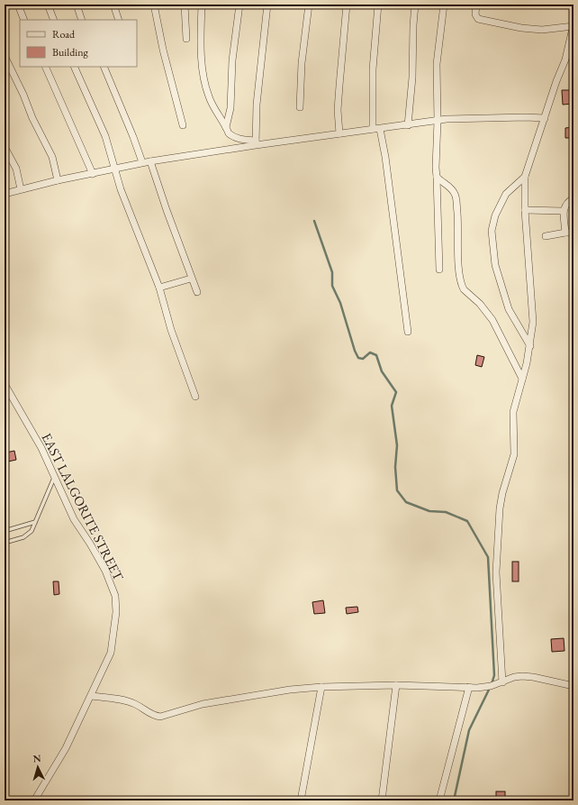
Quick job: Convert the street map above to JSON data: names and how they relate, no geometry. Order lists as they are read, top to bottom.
{
  "streets": {
    "street": ["EAST LALGORITE STREET"]
  },
  "legend": ["Road", "Building"],
  "north": "top"
}
